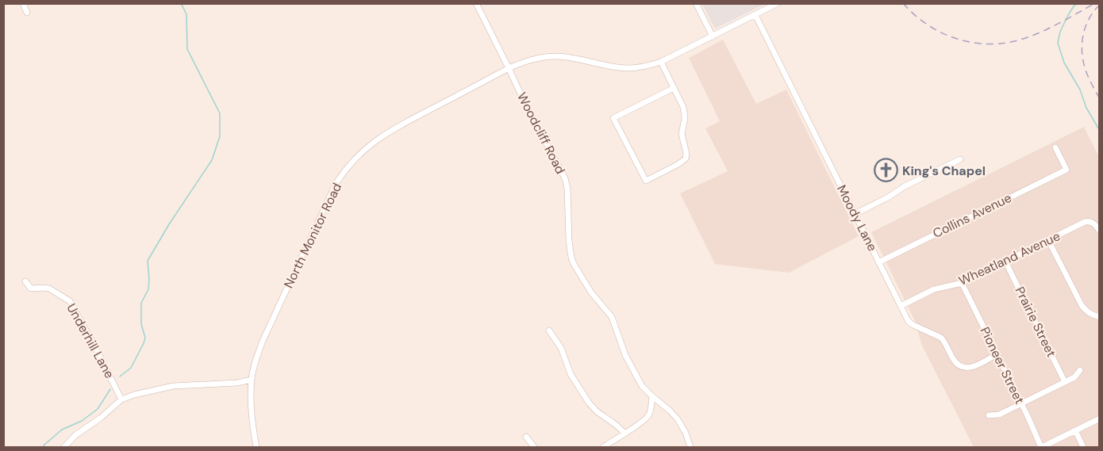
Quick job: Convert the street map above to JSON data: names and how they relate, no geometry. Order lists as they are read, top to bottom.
{
  "streets": {
    "street": [
      "Woodcliff Road",
      "Collins Avenue",
      "Moody Lane",
      "North Monitor Road",
      "Wheatland Avenue",
      "Prairie Street",
      "Underhill Lane",
      "Pioneer Street"
    ]
  },
  "crossings": [
    ["Woodcliff Road", "North Monitor Road"],
    ["Collins Avenue", "Moody Lane"],
    ["Moody Lane", "North Monitor Road"],
    ["Moody Lane", "Wheatland Avenue"],
    ["Moody Lane", "Pioneer Street"],
    ["Wheatland Avenue", "Prairie Street"],
    ["Wheatland Avenue", "Pioneer Street"]
  ],
  "places": {
    "church": ["King's Chapel"]
  }
}
